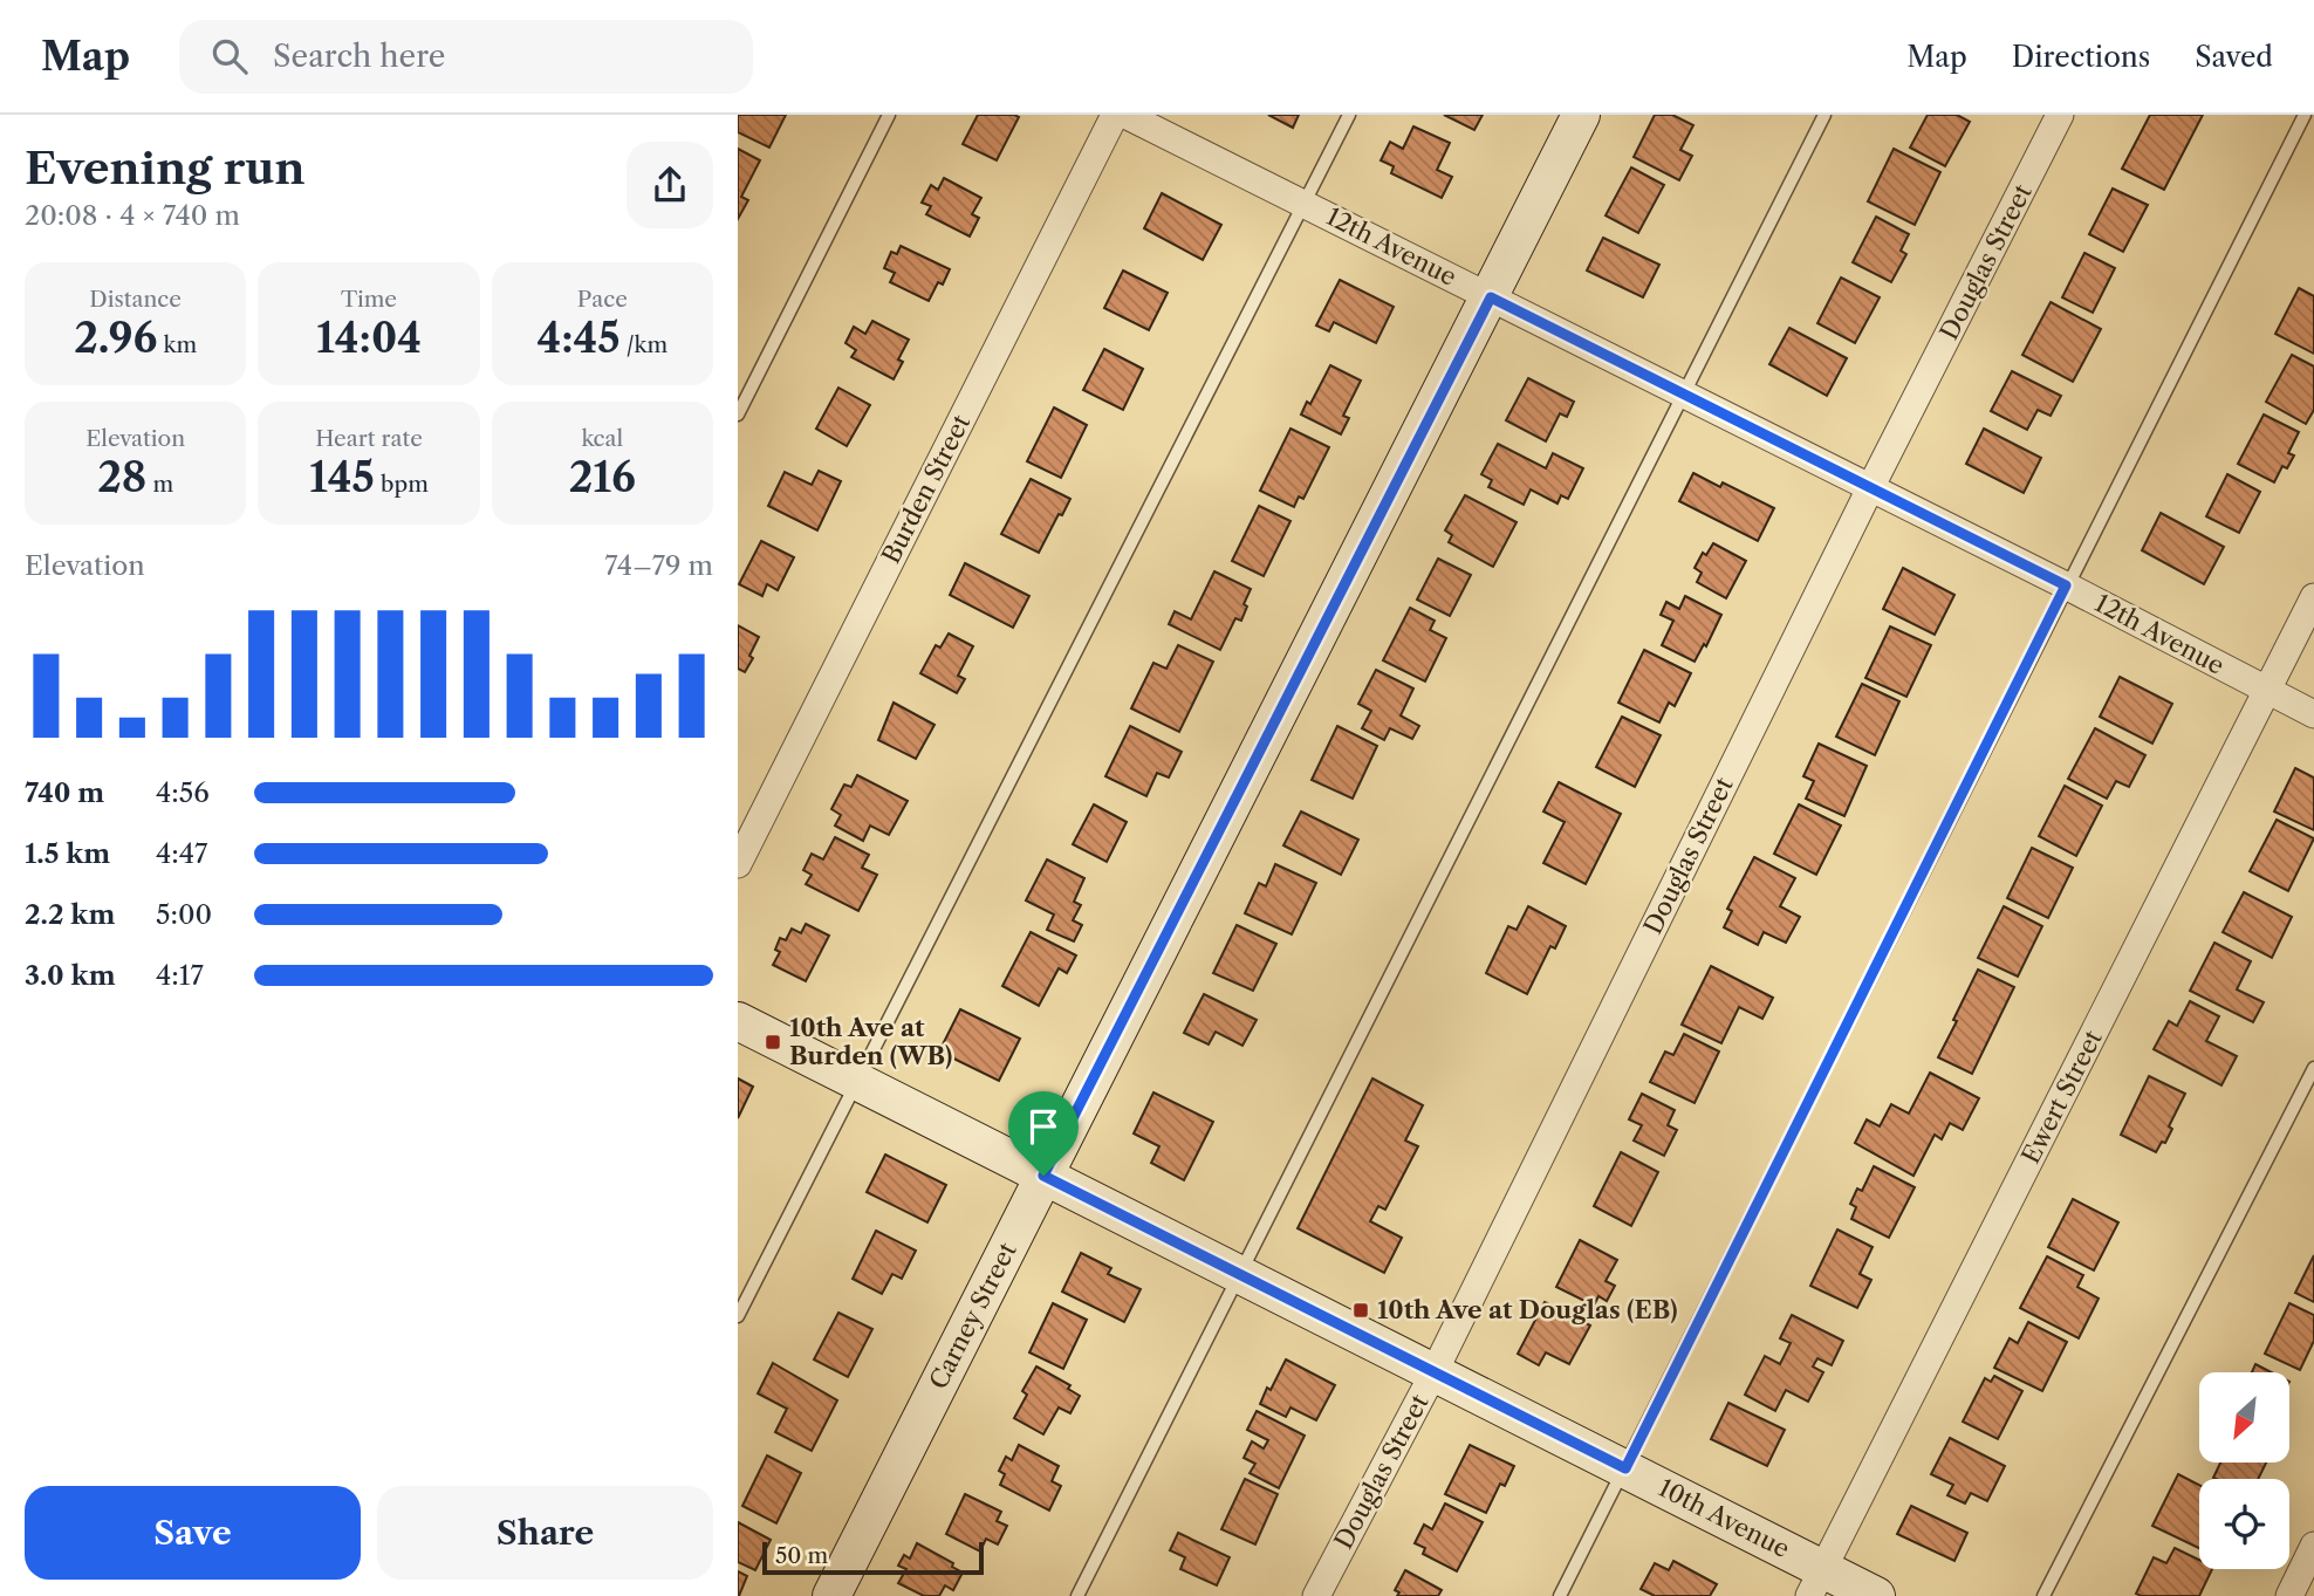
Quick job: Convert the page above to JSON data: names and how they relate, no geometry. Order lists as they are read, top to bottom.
{
  "streets": {
    "street": [
      "12th Avenue",
      "Douglas Street",
      "Burden Street",
      "Ewert Street",
      "Carney Street",
      "10th Avenue"
    ]
  },
  "crossings": [
    ["12th Avenue", "Douglas Street"],
    ["12th Avenue", "Ewert Street"],
    ["12th Avenue", "Carney Street"],
    ["Douglas Street", "10th Avenue"],
    ["Ewert Street", "10th Avenue"],
    ["Carney Street", "10th Avenue"]
  ],
  "places": {
    "transit": ["10th Ave at Burden (WB)", "10th Ave at Douglas (EB)"]
  },
  "scale_bar": "50 m",
  "north": "bottom left",
  "page": {
    "header": "Map",
    "search": "Search here",
    "nav": ["Map", "Directions", "Saved"],
    "heading": ["Evening run", "20:08 · 4 × 740 m"],
    "stats": [
      ["Distance", "2.96 km"],
      ["Time", "14:04"],
      ["Pace", "4:45 /km"],
      ["Elevation", "28 m"],
      ["Heart rate", "145 bpm"],
      ["kcal", "216"]
    ],
    "chart": ["Elevation", "74–79 m"],
    "list": [
      {
        "name": "740 m",
        "note": "4:56"
      },
      {
        "name": "1.5 km",
        "note": "4:47"
      },
      {
        "name": "2.2 km",
        "note": "5:00"
      },
      {
        "name": "3.0 km",
        "note": "4:17"
      }
    ],
    "buttons": ["Save", "Share"],
    "scale": "50 m"
  }
}
